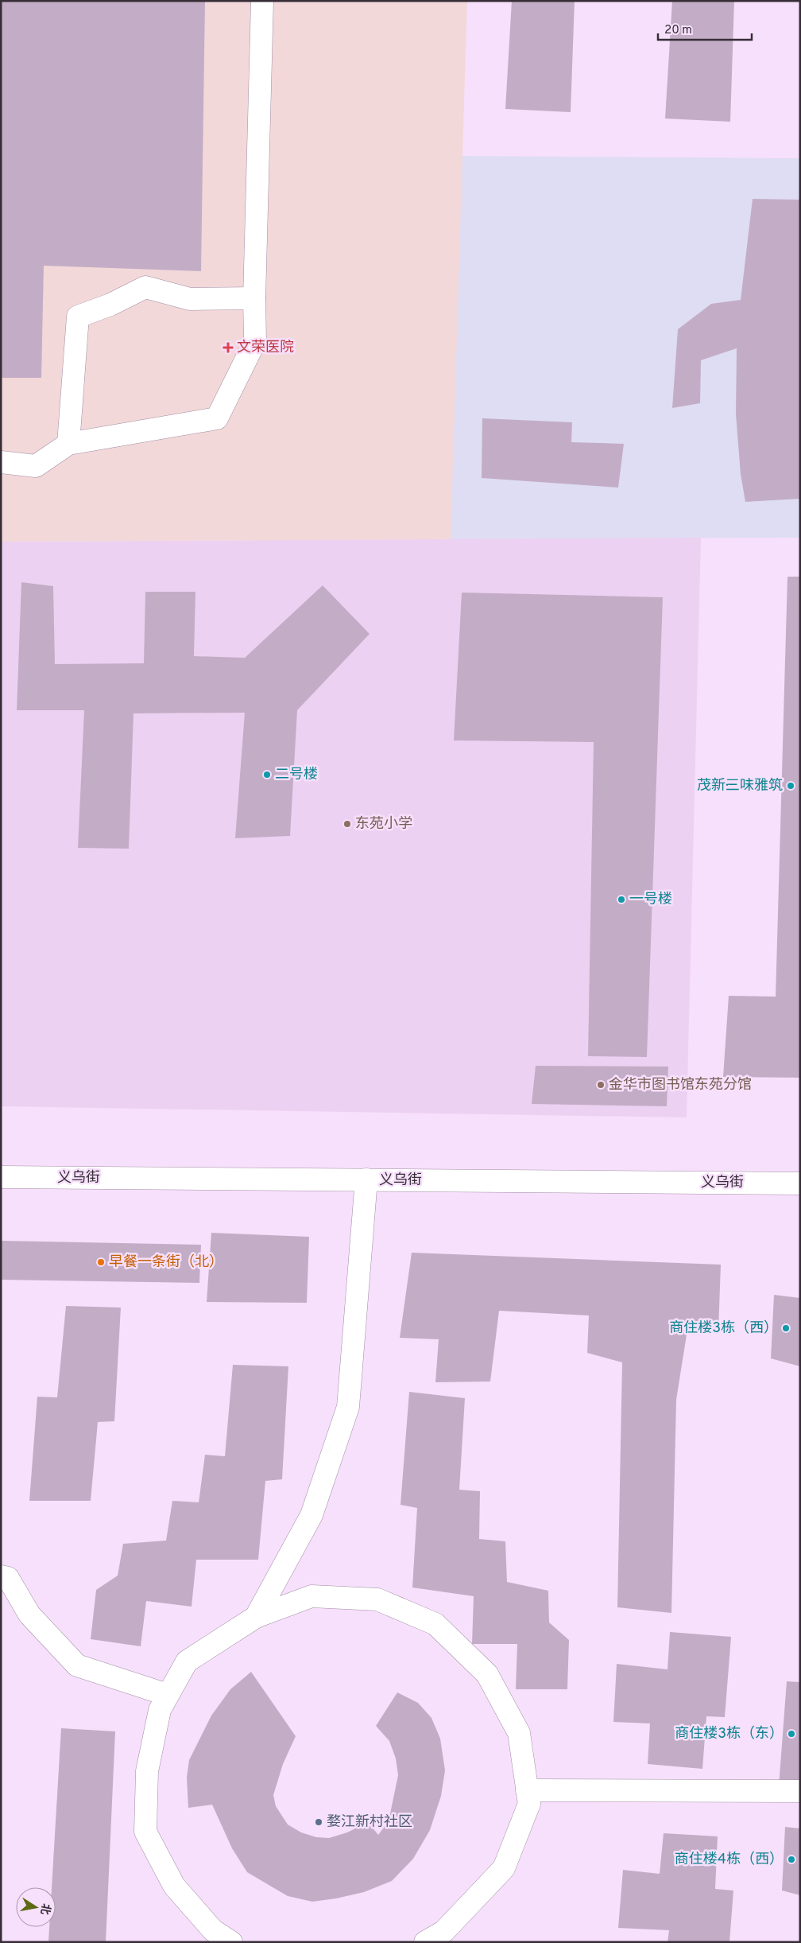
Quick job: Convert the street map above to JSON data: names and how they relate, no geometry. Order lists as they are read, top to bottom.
{
  "streets": {
    "street": ["义乌街"]
  },
  "places": {
    "health": ["文荣医院"],
    "other": [
      "二号楼",
      "茂新·三味雅筑",
      "东苑小学",
      "一号楼",
      "金华市图书馆东苑分馆",
      "早餐一条街（北）",
      "商住楼3栋（西）",
      "商住楼3栋（东）",
      "婺江新村社区",
      "商住楼4栋（西）"
    ]
  },
  "scale_bar": "20 m",
  "north": "right"
}
